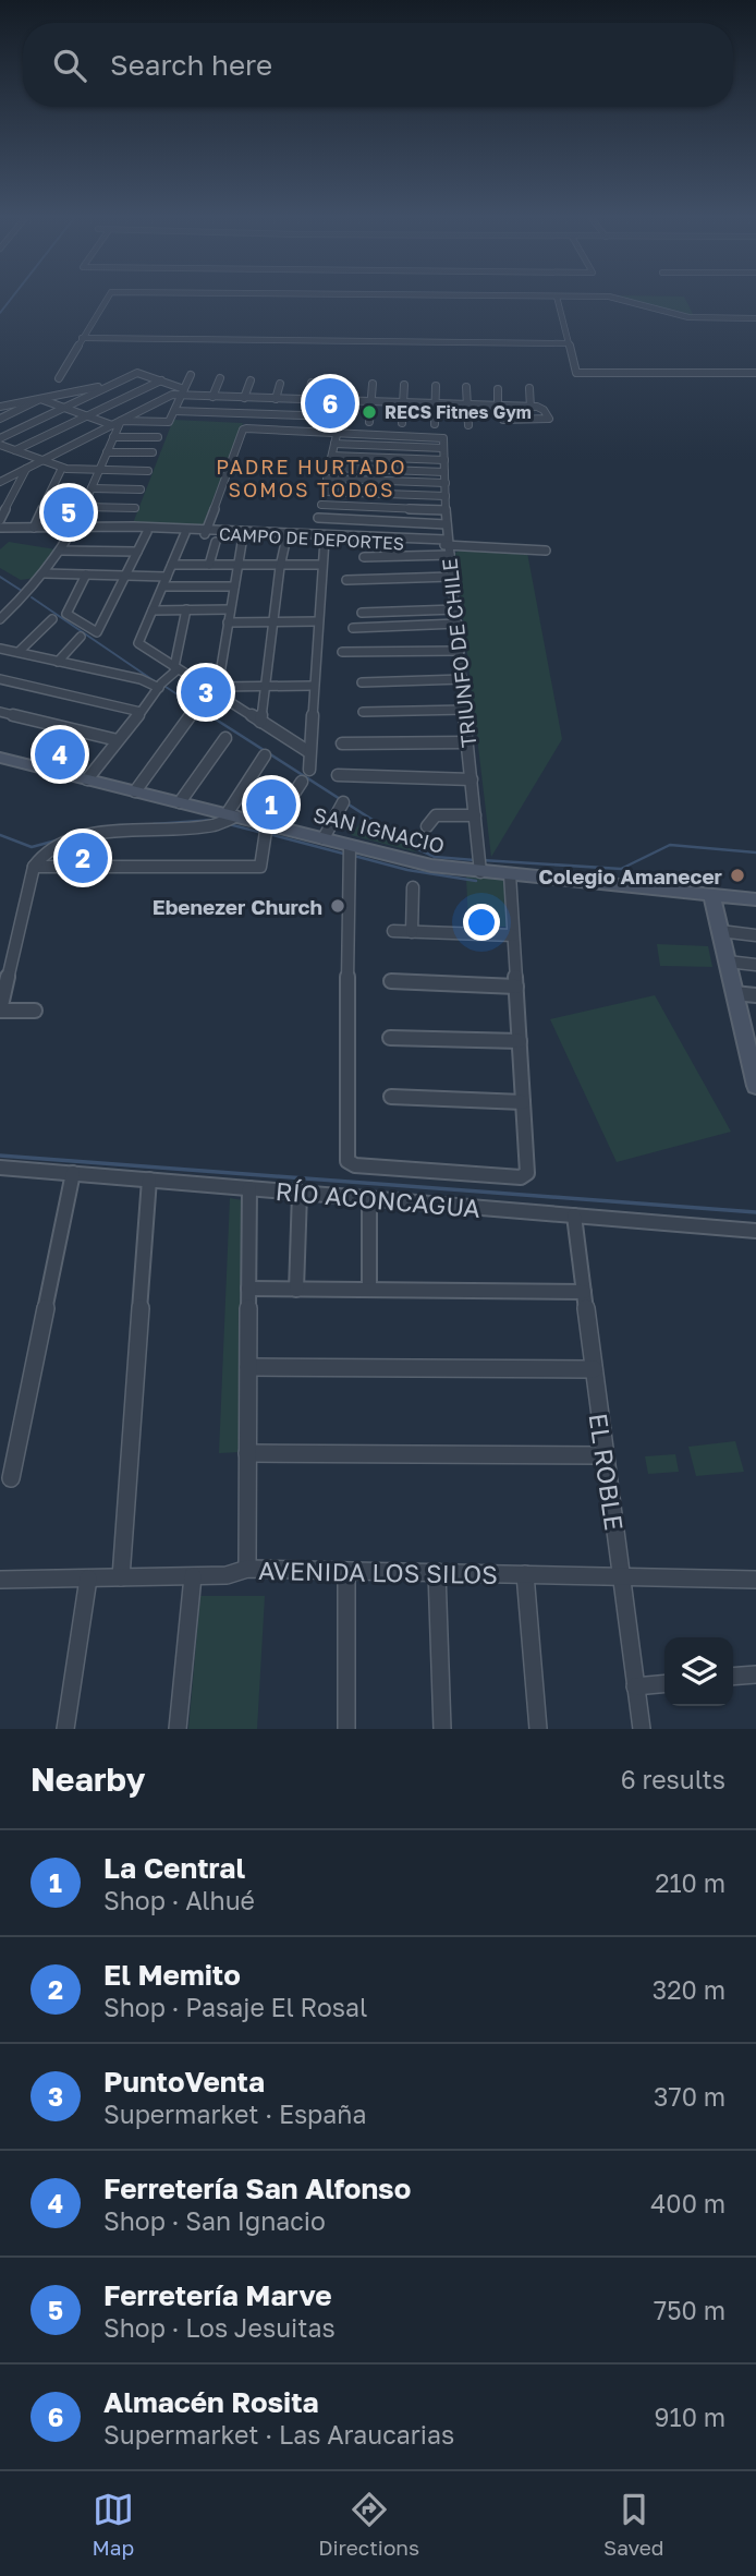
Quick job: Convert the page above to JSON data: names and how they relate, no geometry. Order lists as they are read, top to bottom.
{
  "streets": {
    "main road": ["SAN IGNACIO"],
    "street": [
      "CAMPO DE DEPORTES",
      "TRIUNFO DE CHILE",
      "RÍO ACONCAGUA",
      "EL ROBLE",
      "AVENIDA LOS SILOS"
    ]
  },
  "crossings": [
    ["CAMPO DE DEPORTES", "TRIUNFO DE CHILE"],
    ["TRIUNFO DE CHILE", "SAN IGNACIO"],
    ["RÍO ACONCAGUA", "EL ROBLE"],
    ["EL ROBLE", "AVENIDA LOS SILOS"]
  ],
  "districts": ["PADRE HURTADO SOMOS TODOS"],
  "places": ["RECS Fitnes Gym", "Colegio Amanecer", "Ebenezer Church"],
  "page": {
    "search": "Search here",
    "pins": [
      "6",
      "5",
      "3",
      "4",
      "1",
      "2"
    ],
    "heading": ["Nearby", "6 results"],
    "list": [
      {
        "mark": "1",
        "name": "La Central",
        "note": "Shop · Alhué",
        "value": "210 m"
      },
      {
        "mark": "2",
        "name": "El Memito",
        "note": "Shop · Pasaje El Rosal",
        "value": "320 m"
      },
      {
        "mark": "3",
        "name": "PuntoVenta",
        "note": "Supermarket · España",
        "value": "370 m"
      },
      {
        "mark": "4",
        "name": "Ferretería San Alfonso",
        "note": "Shop · San Ignacio",
        "value": "400 m"
      },
      {
        "mark": "5",
        "name": "Ferretería Marve",
        "note": "Shop · Los Jesuitas",
        "value": "750 m"
      },
      {
        "mark": "6",
        "name": "Almacén Rosita",
        "note": "Supermarket · Las Araucarias",
        "value": "910 m"
      }
    ],
    "nav": ["Map", "Directions", "Saved"]
  }
}
